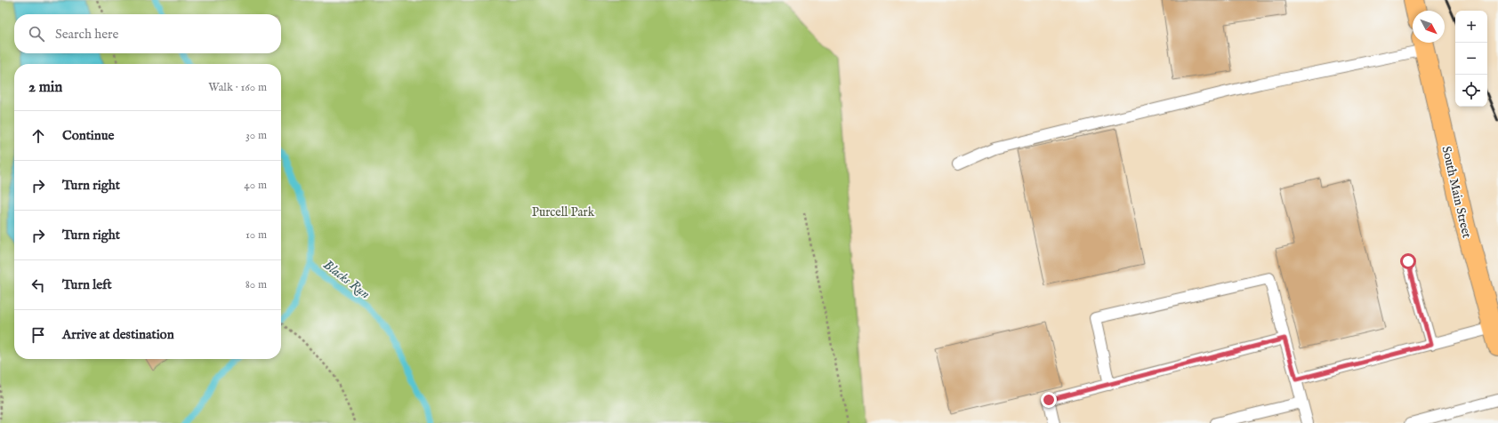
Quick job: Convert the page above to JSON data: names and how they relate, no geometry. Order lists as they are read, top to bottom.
{
  "streets": {
    "main road": ["South Main Street"]
  },
  "water": ["Blacks Run"],
  "parks": ["Purcell Park"],
  "north": "bottom right",
  "page": {
    "map_buttons": ["+", "−"],
    "search": "Search here",
    "heading": ["2 min", "Walk · 160 m"],
    "list": [
      ["Continue", "30 m"],
      ["Turn right", "40 m"],
      ["Turn right", "10 m"],
      ["Turn left", "80 m"],
      "Arrive at destination"
    ]
  }
}
